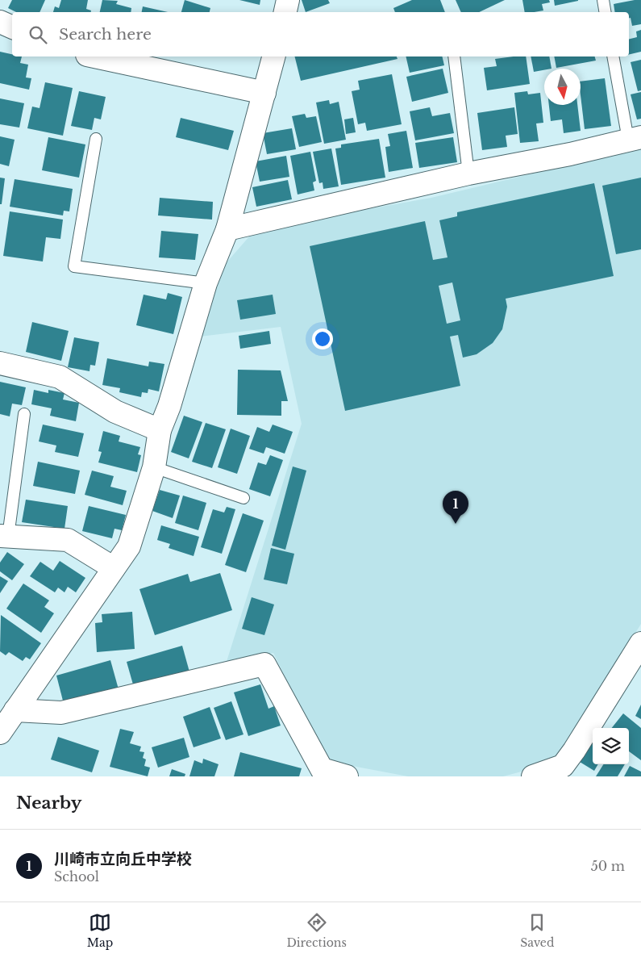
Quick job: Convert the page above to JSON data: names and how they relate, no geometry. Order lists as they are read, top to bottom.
{
  "north": "bottom",
  "page": {
    "search": "Search here",
    "pins": "1",
    "heading": "Nearby",
    "list": [
      {
        "mark": "1",
        "name": "川崎市立向丘中学校",
        "note": "School",
        "value": "50 m"
      }
    ],
    "nav": ["Map", "Directions", "Saved"]
  }
}
